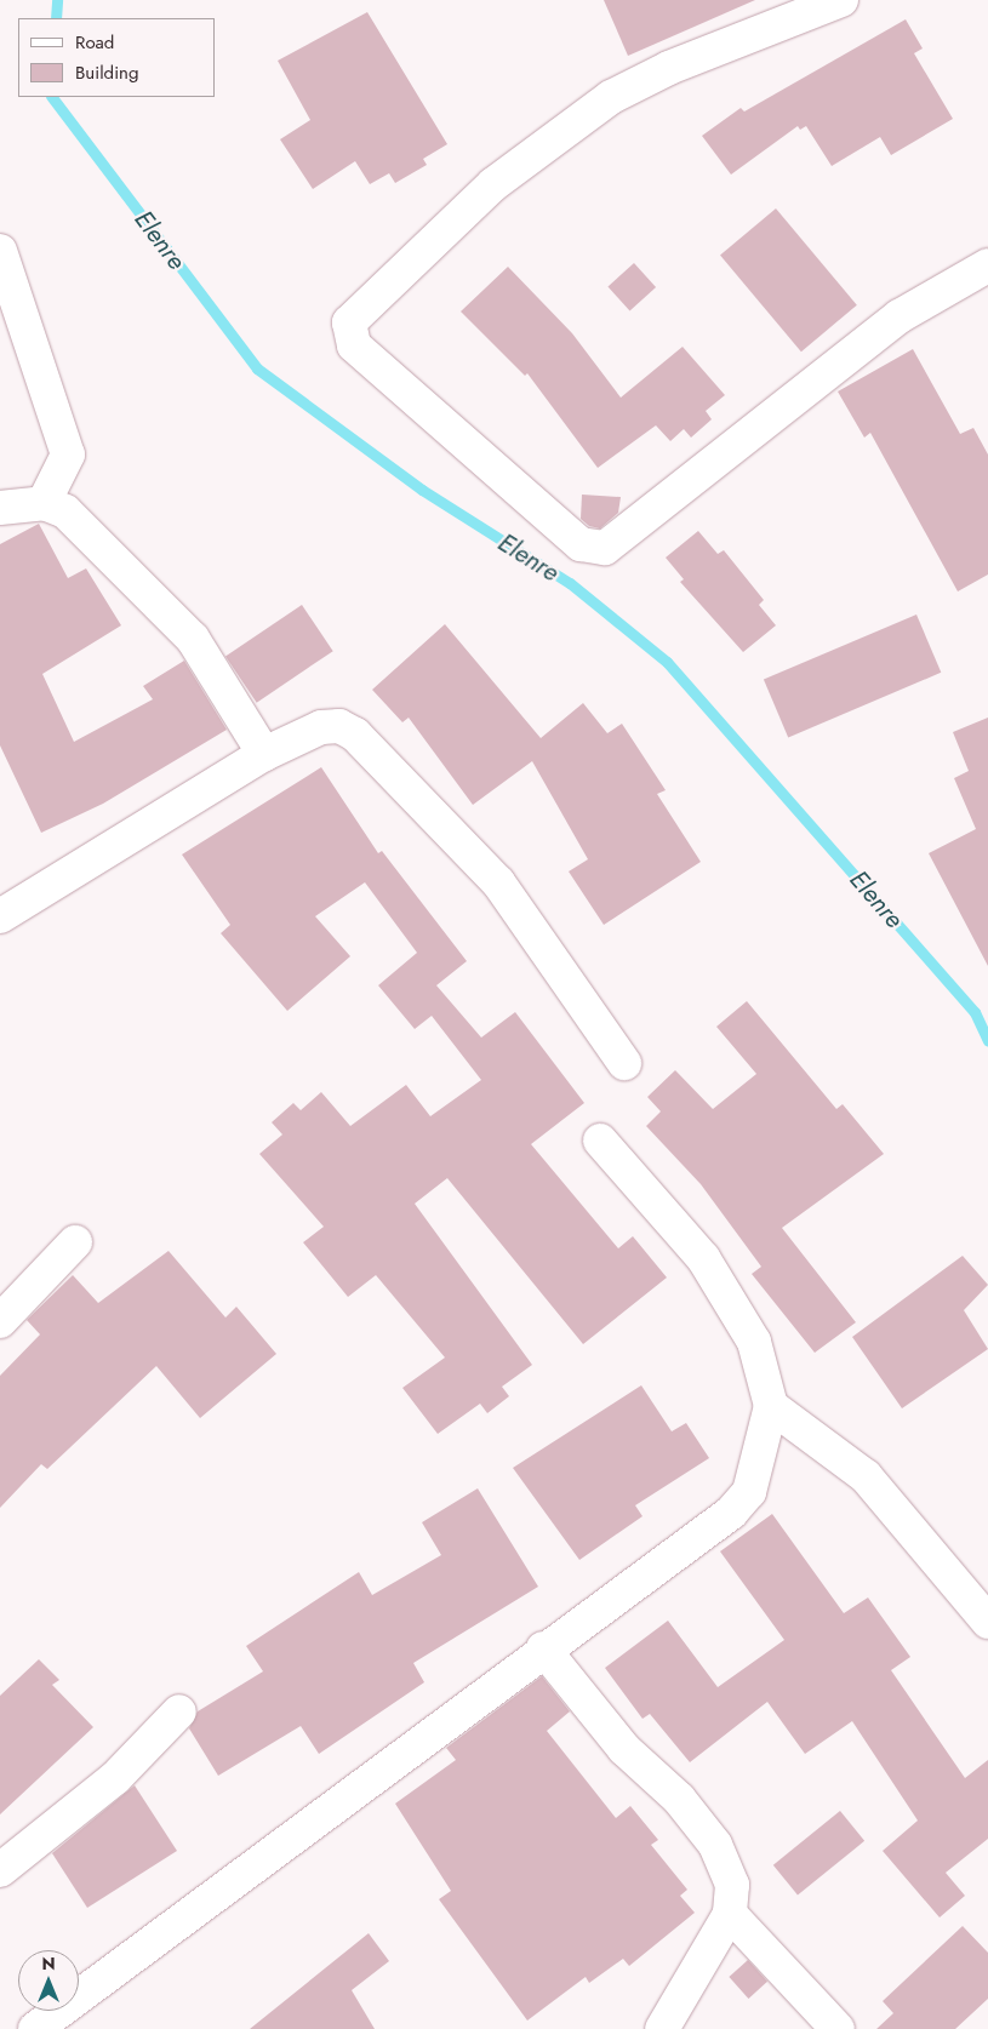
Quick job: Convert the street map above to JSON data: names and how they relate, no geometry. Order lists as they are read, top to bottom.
{
  "water": ["Elenre"],
  "legend": ["Road", "Building"],
  "north": "top"
}
